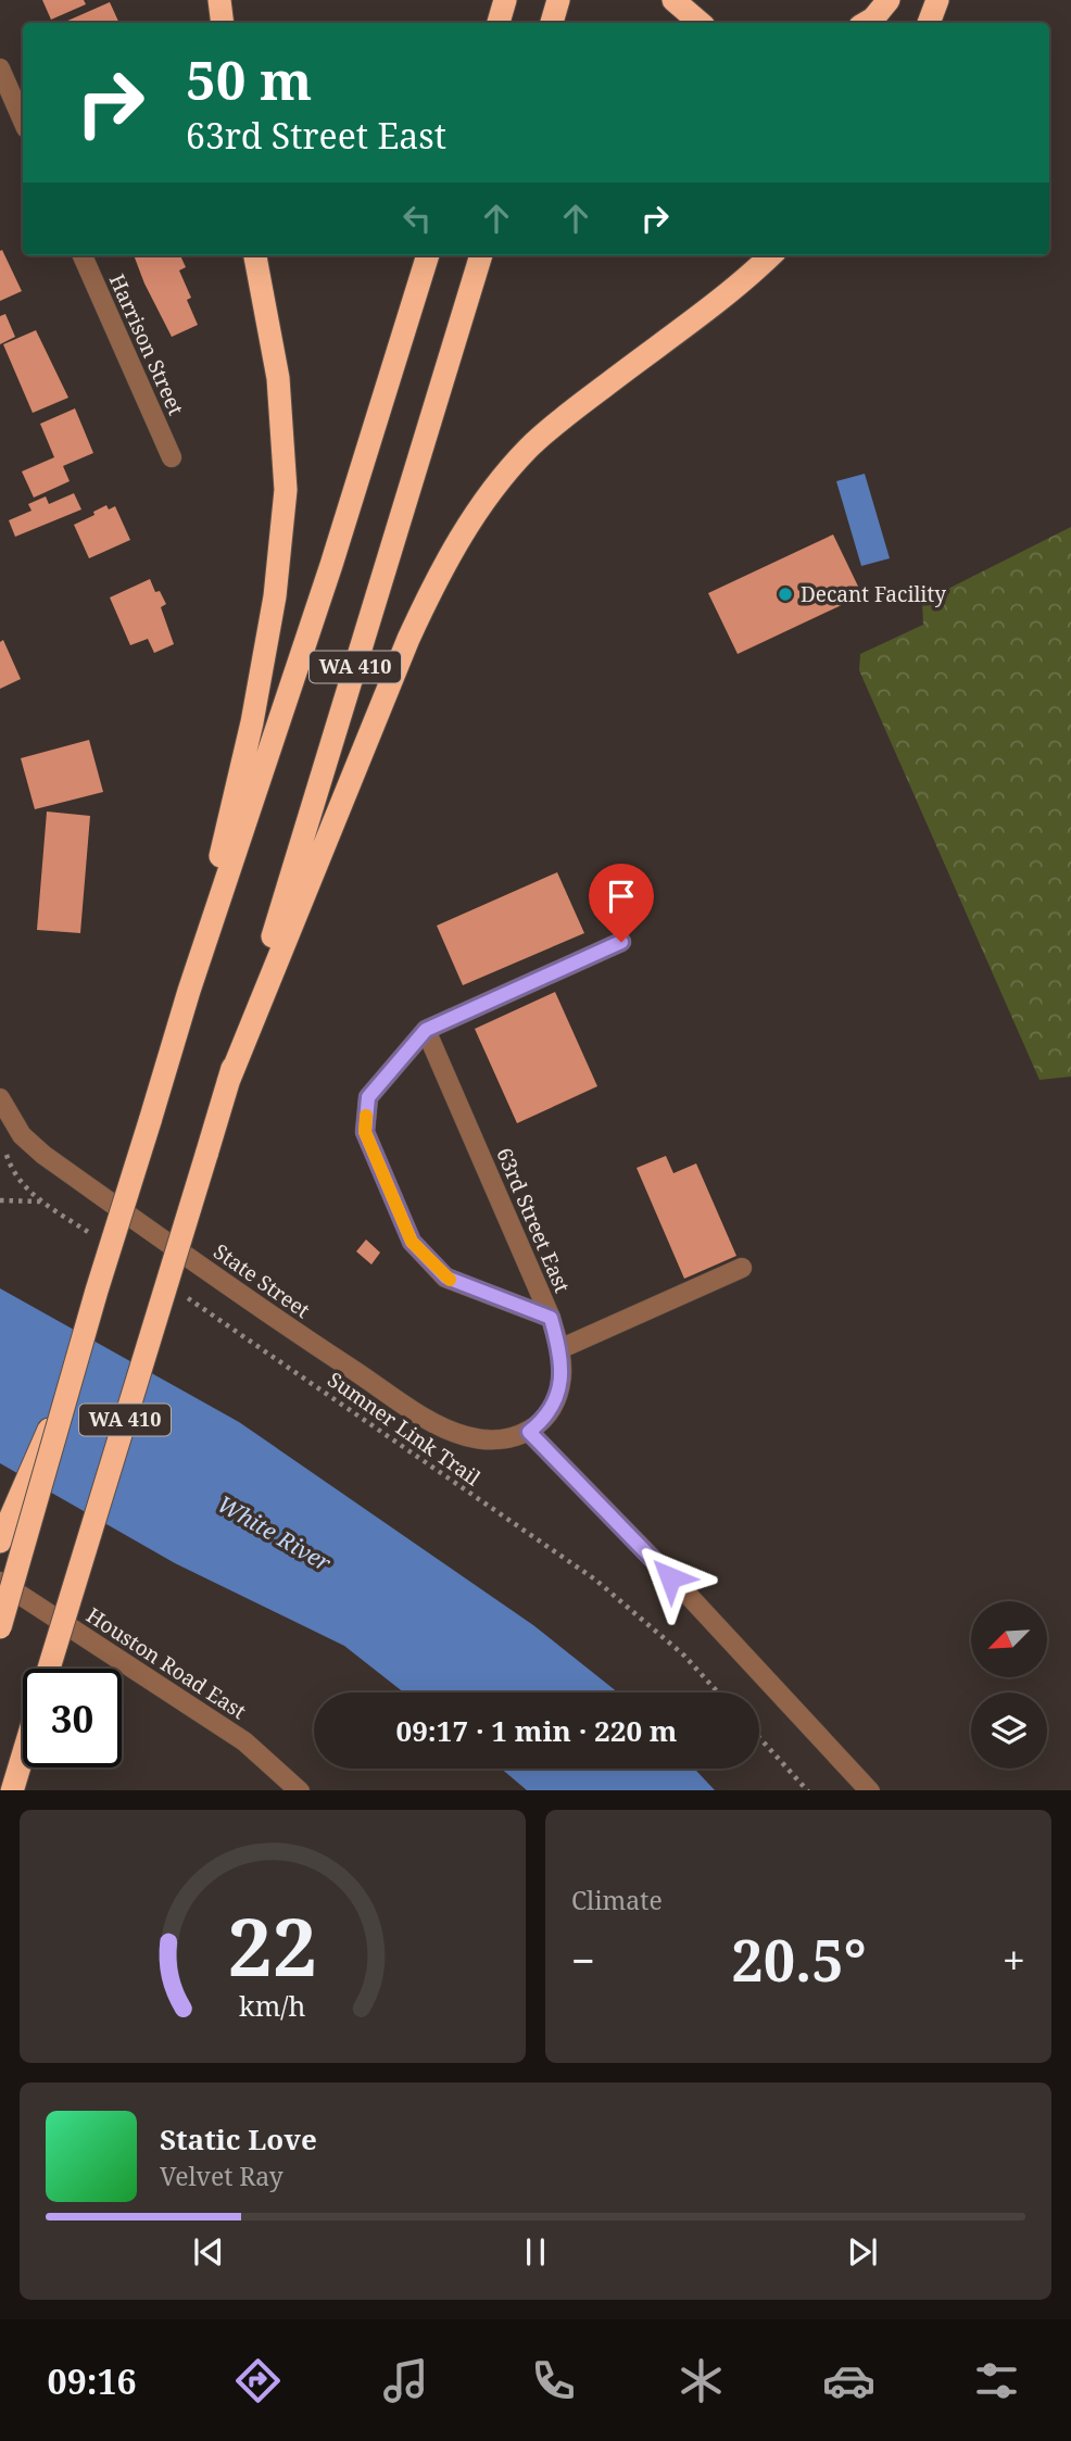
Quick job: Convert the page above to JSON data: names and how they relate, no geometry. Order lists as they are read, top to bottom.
{
  "streets": {
    "highway": ["WA 410"],
    "street": [
      "Harrison Street",
      "63rd Street East",
      "State Street",
      "Houston Road East"
    ],
    "path": ["Sumner Link Trail"]
  },
  "crossings": [
    ["63rd Street East", "State Street"]
  ],
  "water": ["White River"],
  "places": ["Decant Facility"],
  "north": "bottom left",
  "page": {
    "turn": ["50 m", "63rd Street East"],
    "limit": "30",
    "trip": "09:17 · 1 min · 220 m",
    "tile": "Climate",
    "heat": ["−", "20.5°", "+"],
    "song": ["Static Love", "Velvet Ray"],
    "tabs": "09:16",
    "gauge": ["22", "km/h"]
  }
}
